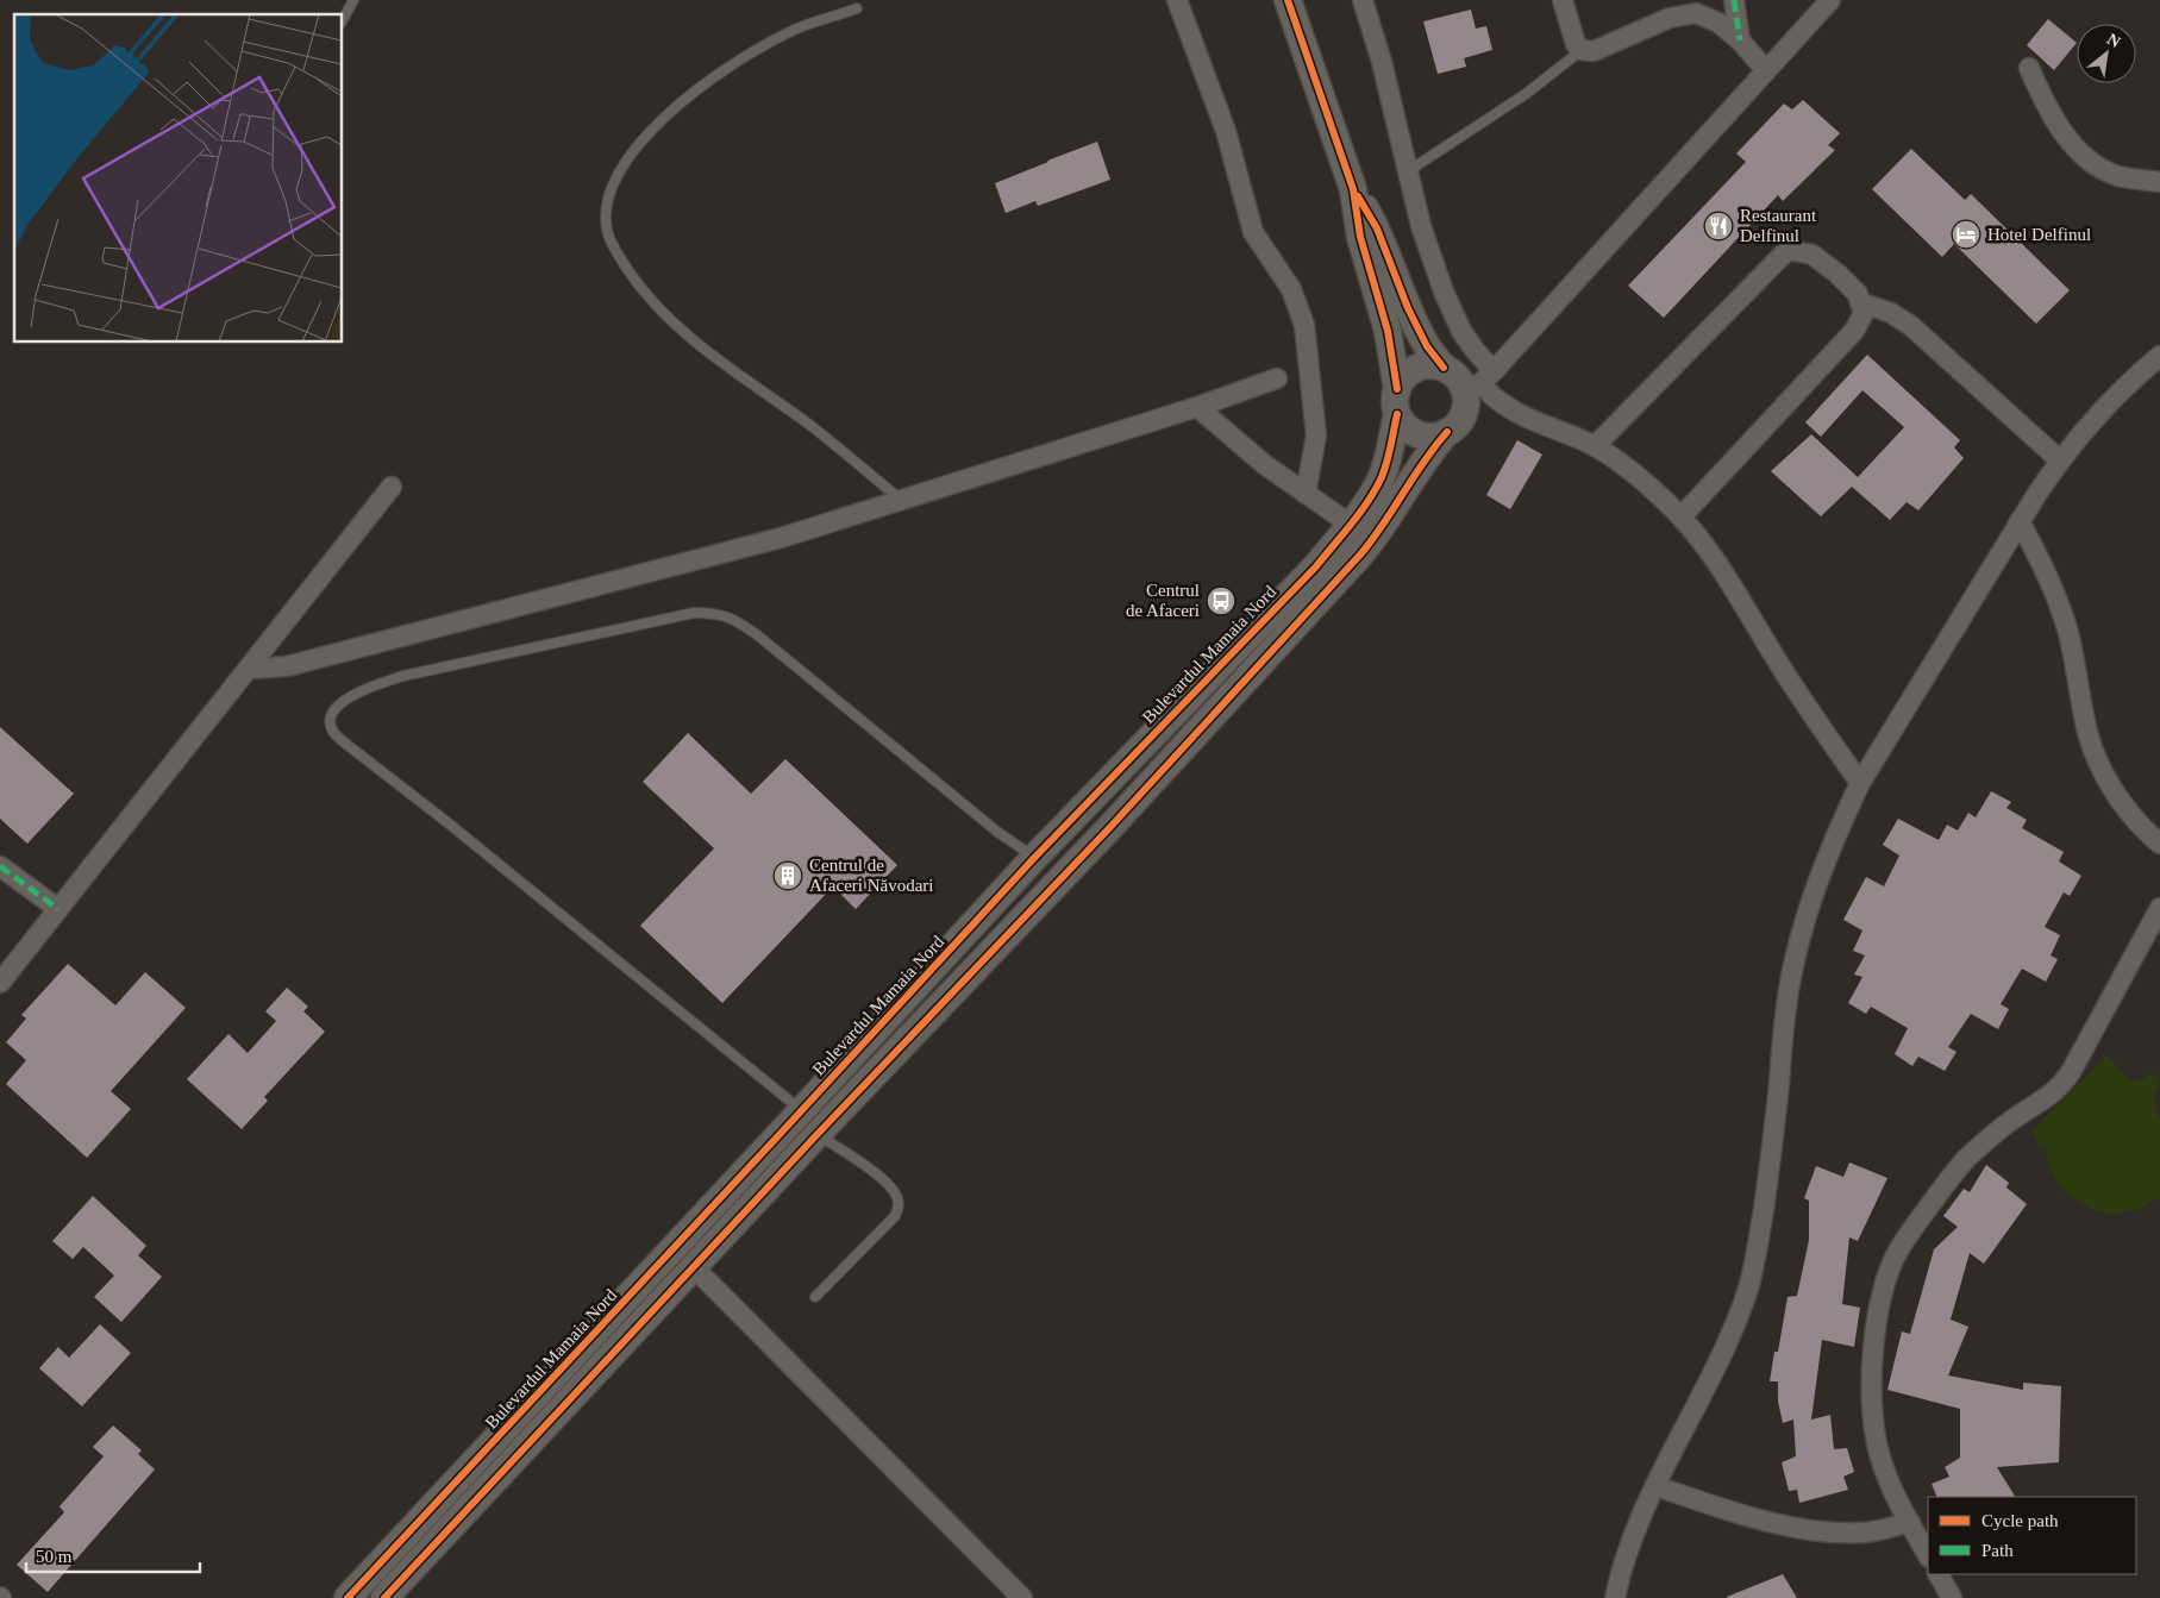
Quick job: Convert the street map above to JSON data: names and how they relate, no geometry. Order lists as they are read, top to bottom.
{
  "streets": {
    "main road": ["Bulevardul Mamaia Nord"]
  },
  "places": {
    "restaurant": ["Restaurant Delfinul"],
    "hotel": ["Hotel Delfinul"],
    "bus stop": ["Centrul de Afaceri"],
    "building": ["Centrul de Afaceri Năvodari"]
  },
  "legend": ["Cycle path", "Path"],
  "scale_bar": "50 m",
  "north": "top right"
}
